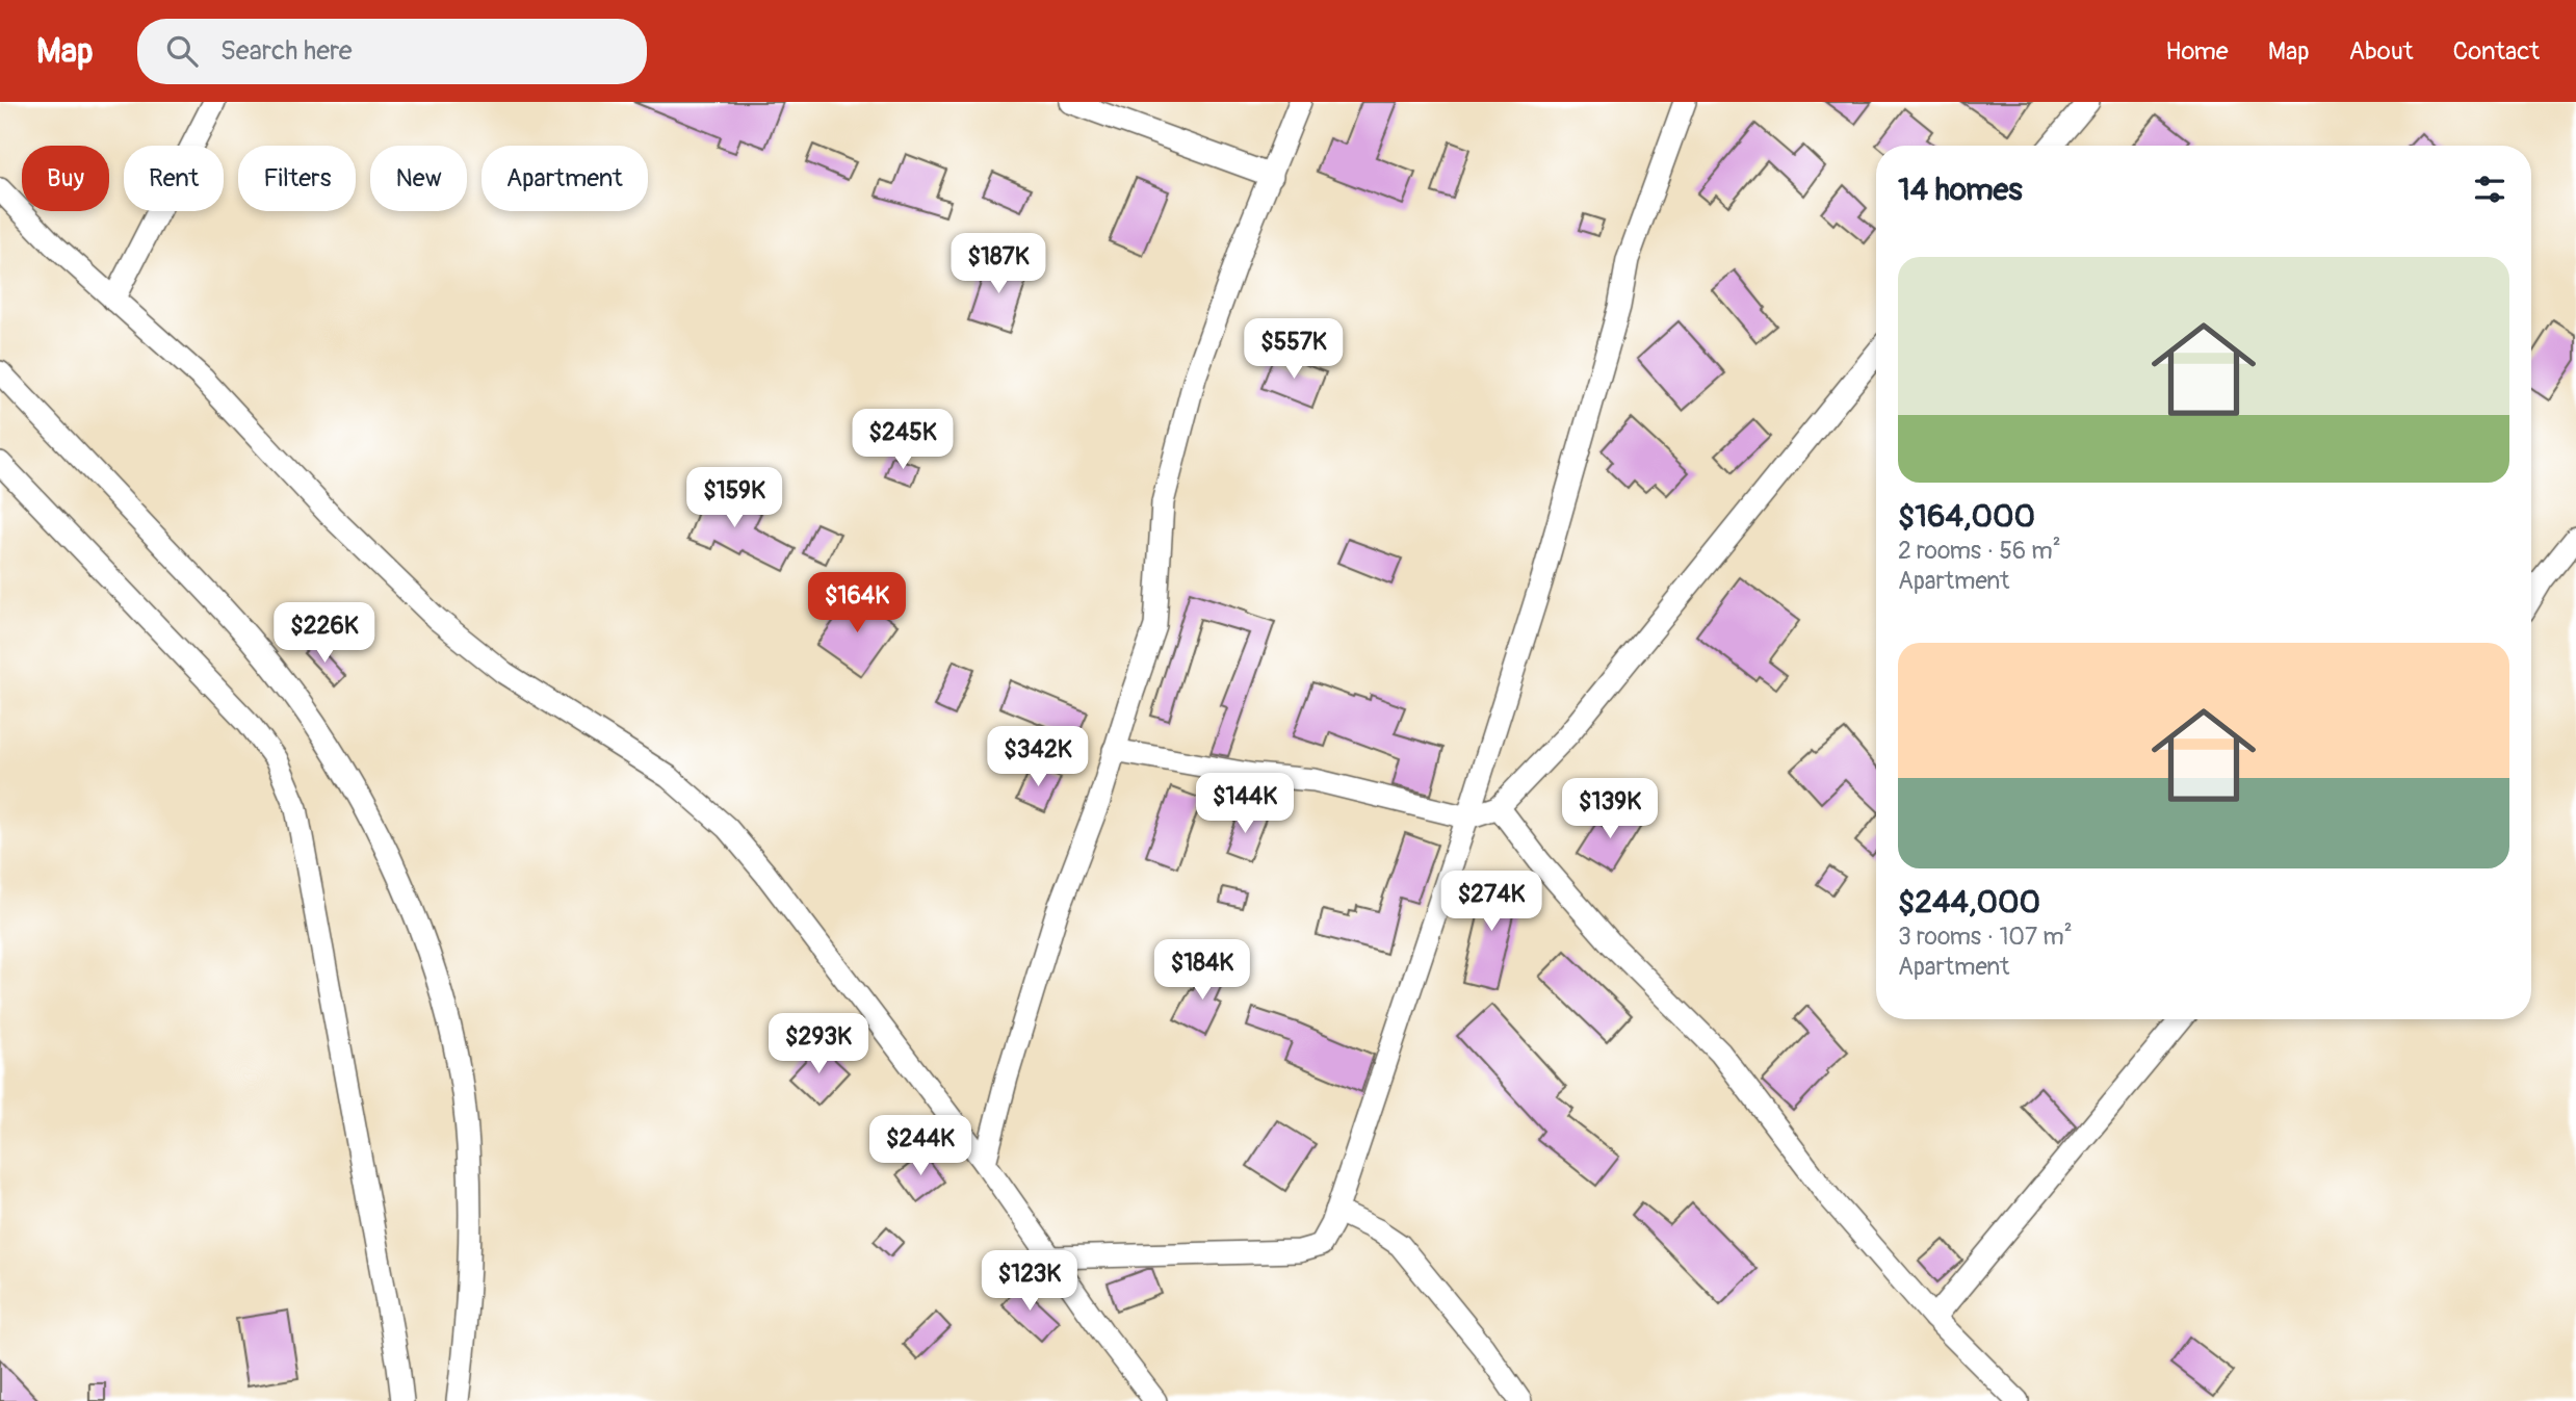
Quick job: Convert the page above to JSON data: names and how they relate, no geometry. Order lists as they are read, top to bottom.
{
  "page": {
    "header": "Map",
    "search": "Search here",
    "nav": [
      "Home",
      "Map",
      "About",
      "Contact"
    ],
    "chip": [
      "Buy",
      "Rent",
      "Filters",
      "New",
      "Apartment"
    ],
    "heading": "14 homes",
    "price": [
      "$187K",
      "$557K",
      "$245K",
      "$159K",
      "$164K",
      "$226K",
      "$342K",
      "$144K",
      "$139K",
      "$274K",
      "$184K",
      "$293K",
      "$244K",
      "$123K"
    ],
    "list": [
      {
        "name": "$164,000",
        "note": "2 rooms · 56 m² · Apartment"
      },
      {
        "name": "$244,000",
        "note": "3 rooms · 107 m² · Apartment"
      }
    ]
  }
}
